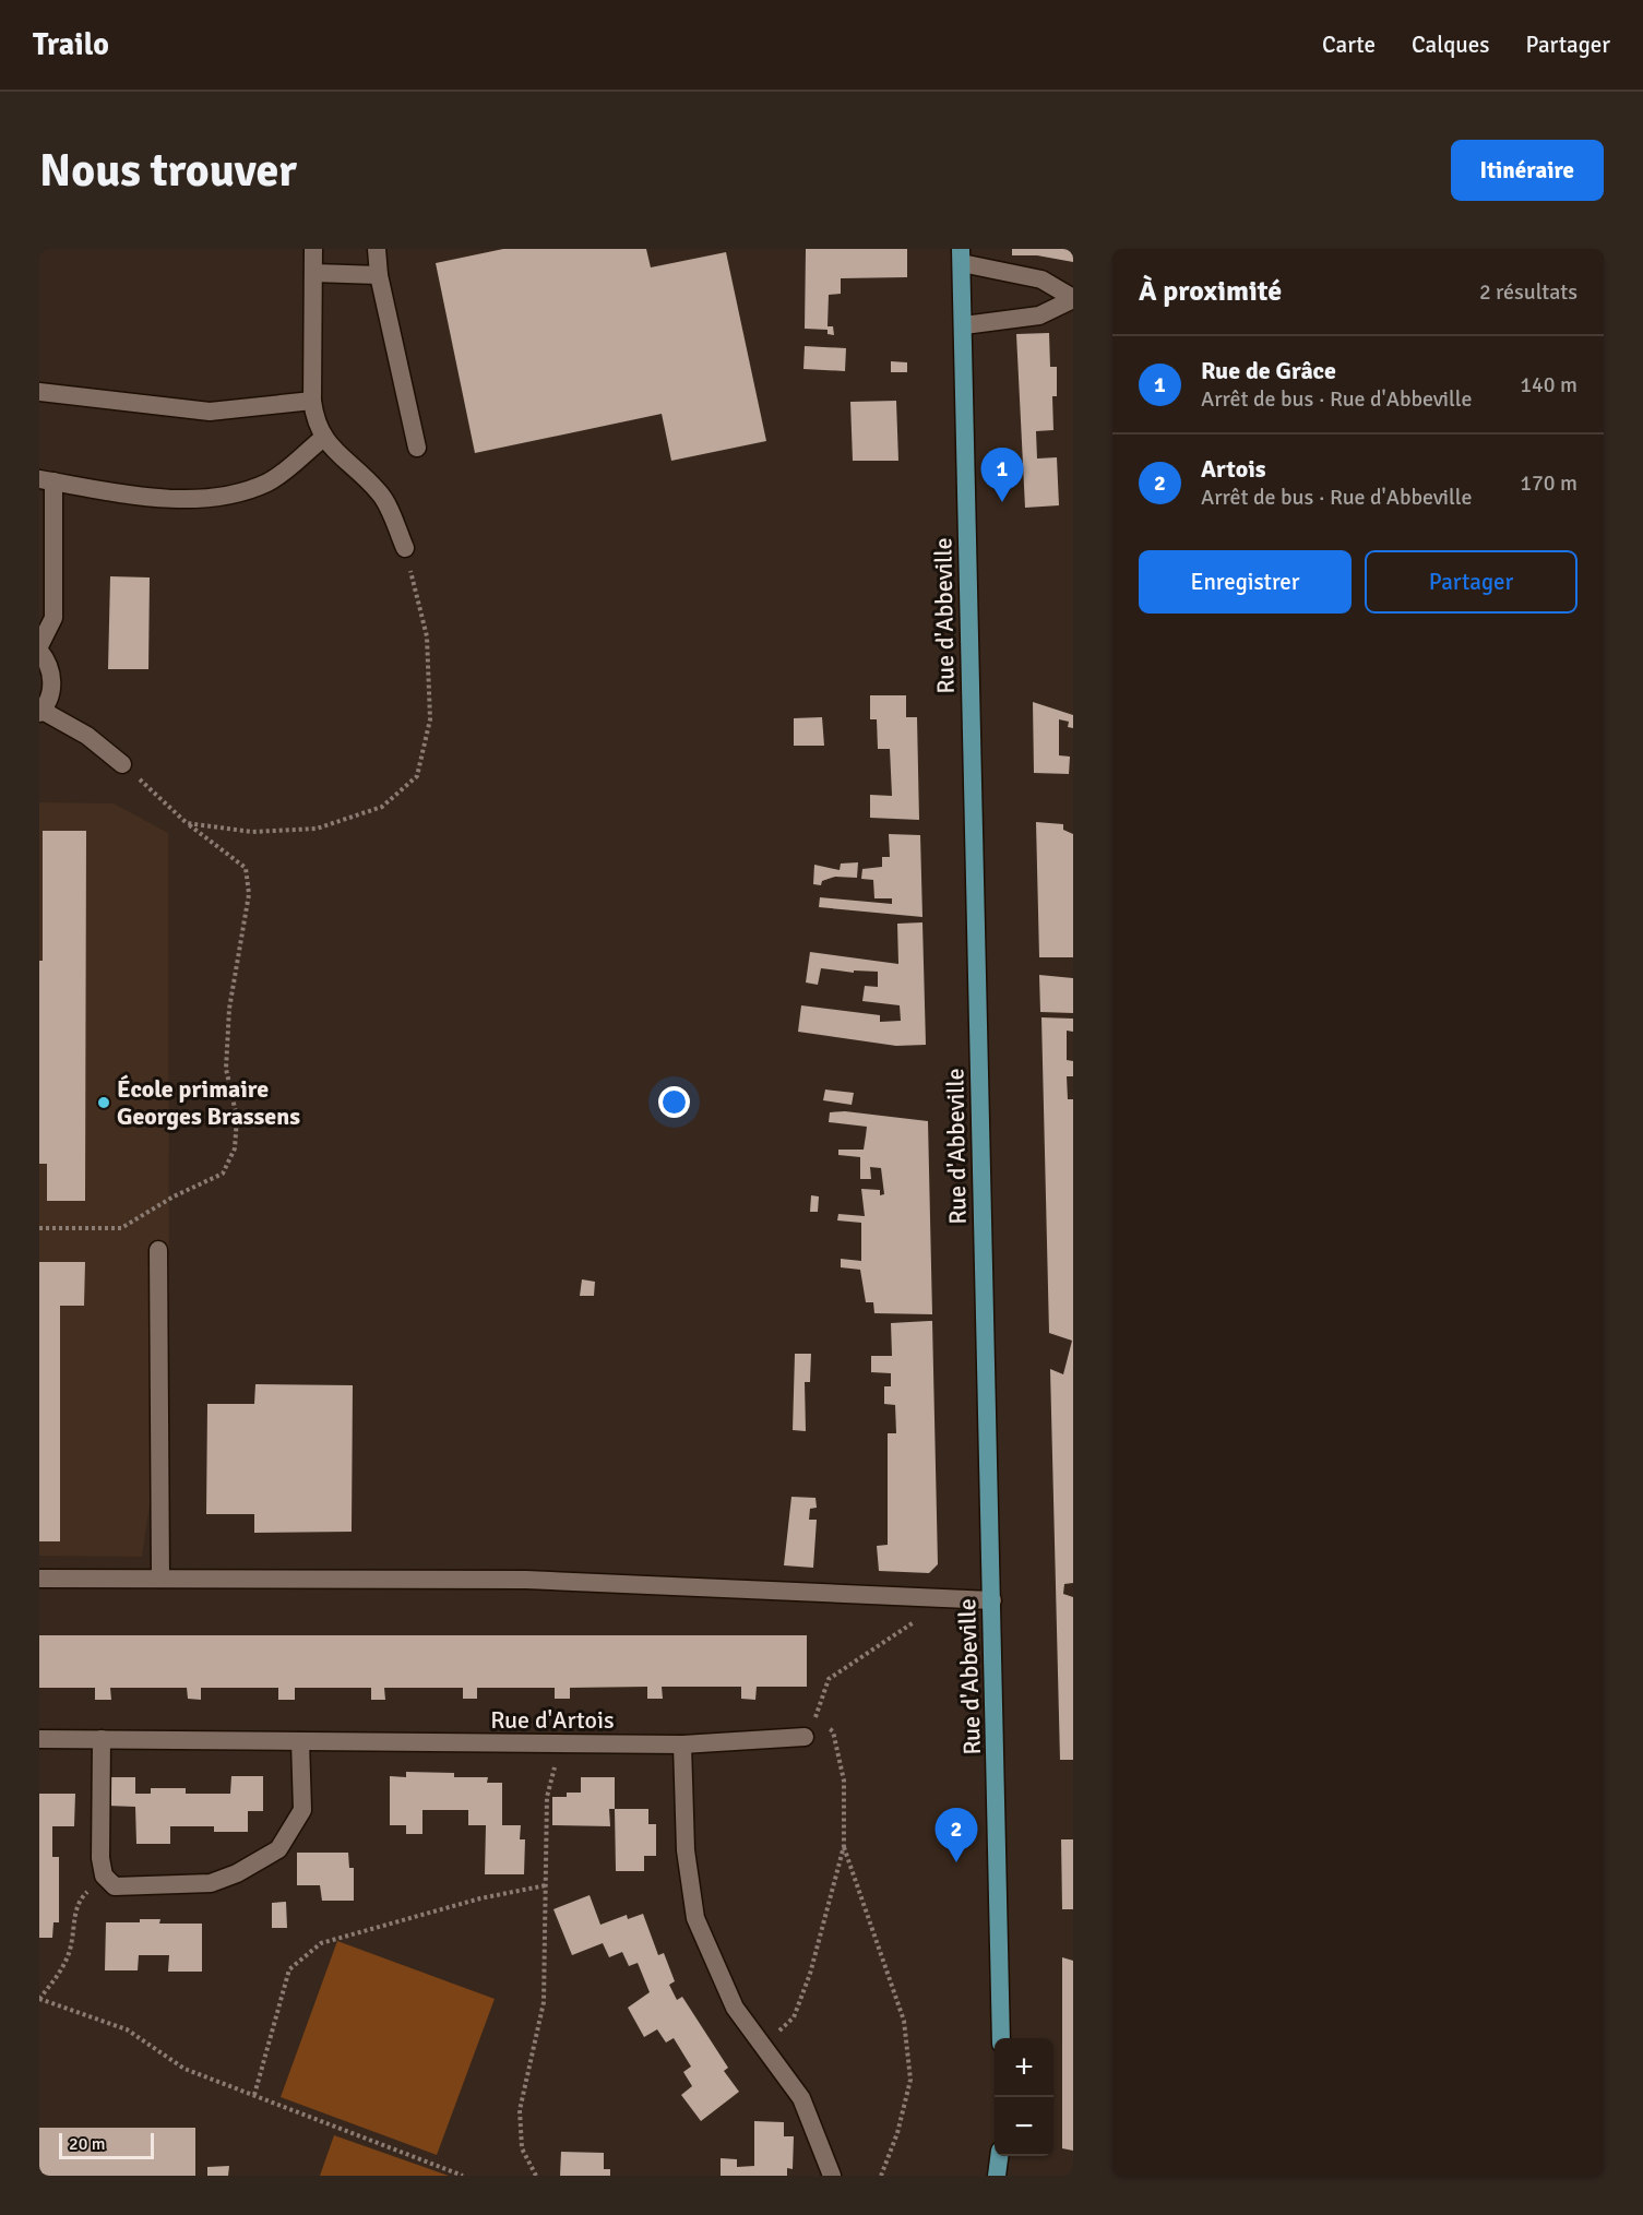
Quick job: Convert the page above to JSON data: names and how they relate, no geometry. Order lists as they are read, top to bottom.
{
  "streets": {
    "main road": ["Rue d'Abbeville"],
    "street": ["Rue d'Artois"]
  },
  "places": ["École primaire Georges Brassens"],
  "scale_bar": "20 m",
  "page": {
    "header": "Trailo",
    "nav": ["Carte", "Calques", "Partager"],
    "buttons": [
      "Itinéraire",
      ["Enregistrer", "Partager"]
    ],
    "title": "Nous trouver",
    "heading": ["À proximité", "2 résultats"],
    "list": [
      {
        "mark": "1",
        "name": "Rue de Grâce",
        "note": "Arrêt de bus · Rue d'Abbeville",
        "value": "140 m"
      },
      {
        "mark": "2",
        "name": "Artois",
        "note": "Arrêt de bus · Rue d'Abbeville",
        "value": "170 m"
      }
    ],
    "pins": ["1", "2"],
    "map_buttons": ["+", "−"],
    "scale": "20 m"
  }
}
